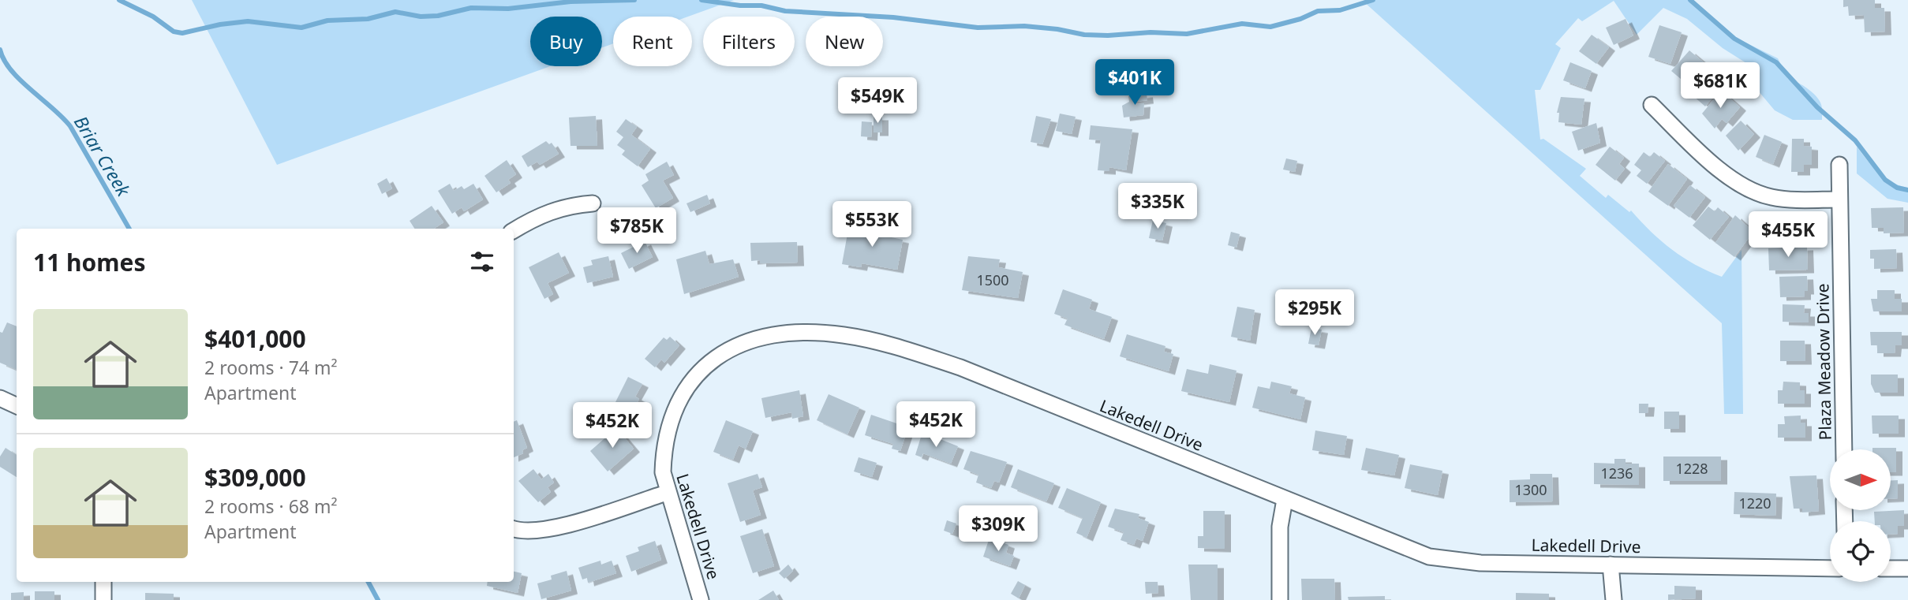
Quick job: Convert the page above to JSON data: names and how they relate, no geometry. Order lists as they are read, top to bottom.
{
  "streets": {
    "street": ["Plaza Meadow Drive", "Lakedell Drive"]
  },
  "water": ["Briar Creek"],
  "house_numbers": [
    "1500",
    "1228",
    "1236",
    "1300",
    "1220"
  ],
  "north": "right",
  "page": {
    "chip": [
      "Buy",
      "Rent",
      "Filters",
      "New"
    ],
    "price": [
      "$401K",
      "$681K",
      "$549K",
      "$335K",
      "$553K",
      "$785K",
      "$455K",
      "$295K",
      "$452K",
      "$452K",
      "$309K"
    ],
    "heading": "11 homes",
    "list": [
      {
        "name": "$401,000",
        "note": "2 rooms · 74 m² · Apartment"
      },
      {
        "name": "$309,000",
        "note": "2 rooms · 68 m² · Apartment"
      }
    ]
  }
}
